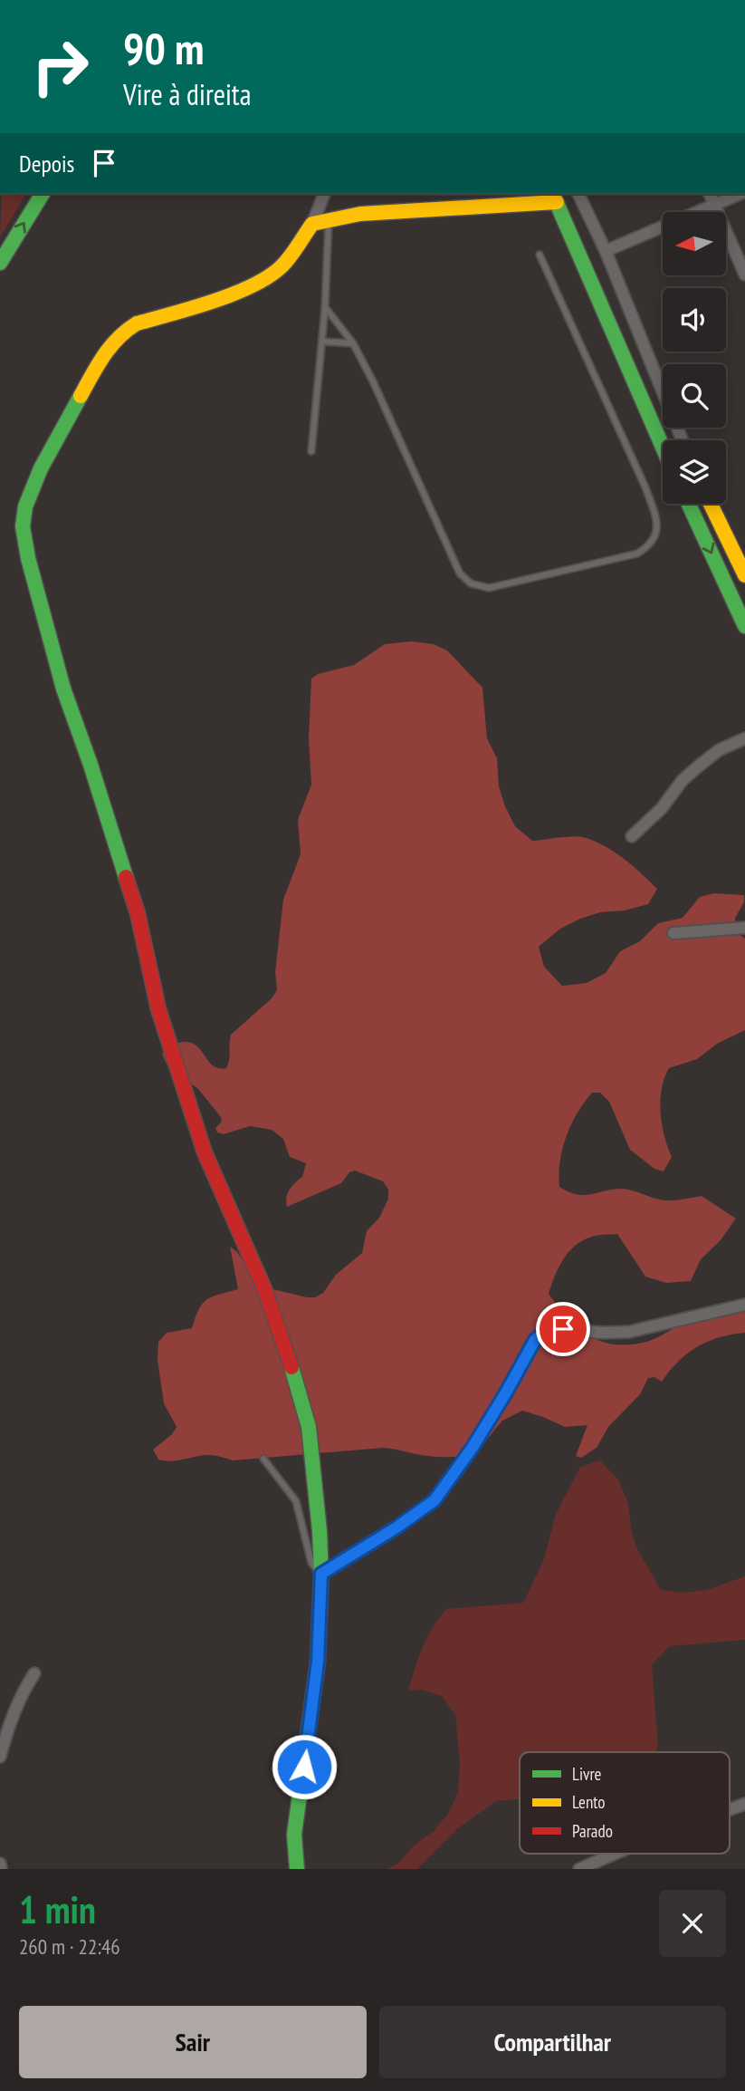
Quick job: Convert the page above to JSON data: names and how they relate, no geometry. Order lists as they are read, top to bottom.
{
  "legend": ["Livre", "Lento", "Parado"],
  "north": "left",
  "page": {
    "turn": ["90 m", "Vire à direita"],
    "then": "Depois",
    "heading": ["1 min", "260 m · 22:46"],
    "buttons": ["Sair", "Compartilhar"]
  }
}
